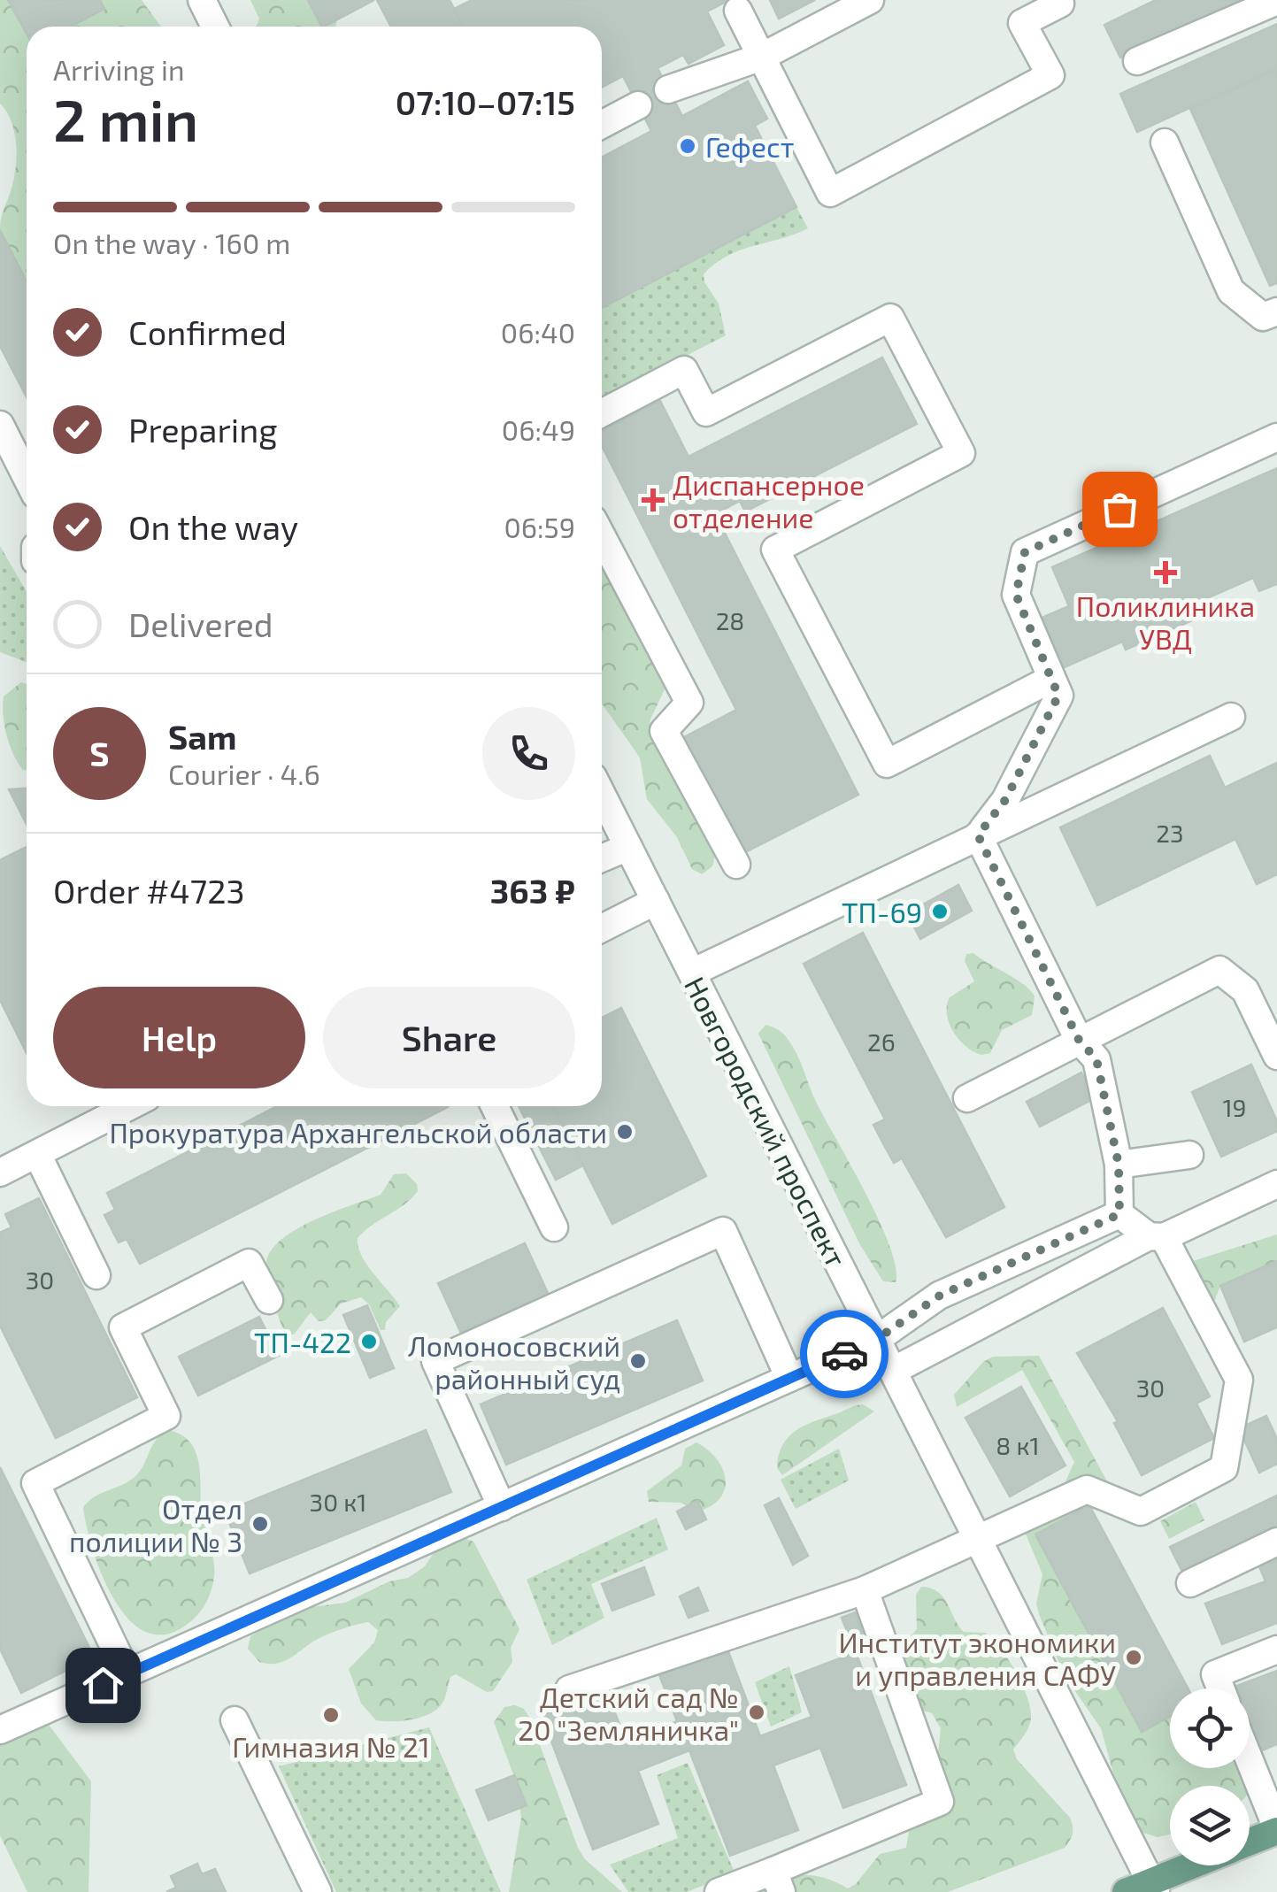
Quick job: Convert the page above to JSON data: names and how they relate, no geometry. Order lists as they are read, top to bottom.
{
  "streets": {
    "street": ["Новгородский проспект"]
  },
  "places": {
    "other": [
      "Гефест",
      "ТП-69",
      "Прокуратура Архангельской области",
      "ТП-422",
      "Ломоносовский районный cуд",
      "Отдел полиции № 3",
      "Институт экономики и управления САФУ",
      "Детский сад № 20 \"Земляничка\"",
      "Гимназия № 21"
    ],
    "health": ["Диспансерное отделение", "Поликлиника УВД"]
  },
  "house_numbers": [
    "28",
    "23",
    "26",
    "19",
    "30",
    "30",
    "8 к1",
    "30 к1"
  ],
  "page": {
    "heading": ["2 min", "Arriving in", "07:10–07:15"],
    "panel": [
      "Sam",
      "Courier · 4.6",
      "Order #4723",
      "363 ₽"
    ],
    "bar": "On the way · 160 m",
    "list": [
      ["Confirmed", "06:40"],
      ["Preparing", "06:49"],
      ["On the way", "06:59"],
      "Delivered"
    ],
    "round": "S",
    "buttons": ["Help", "Share"]
  }
}
